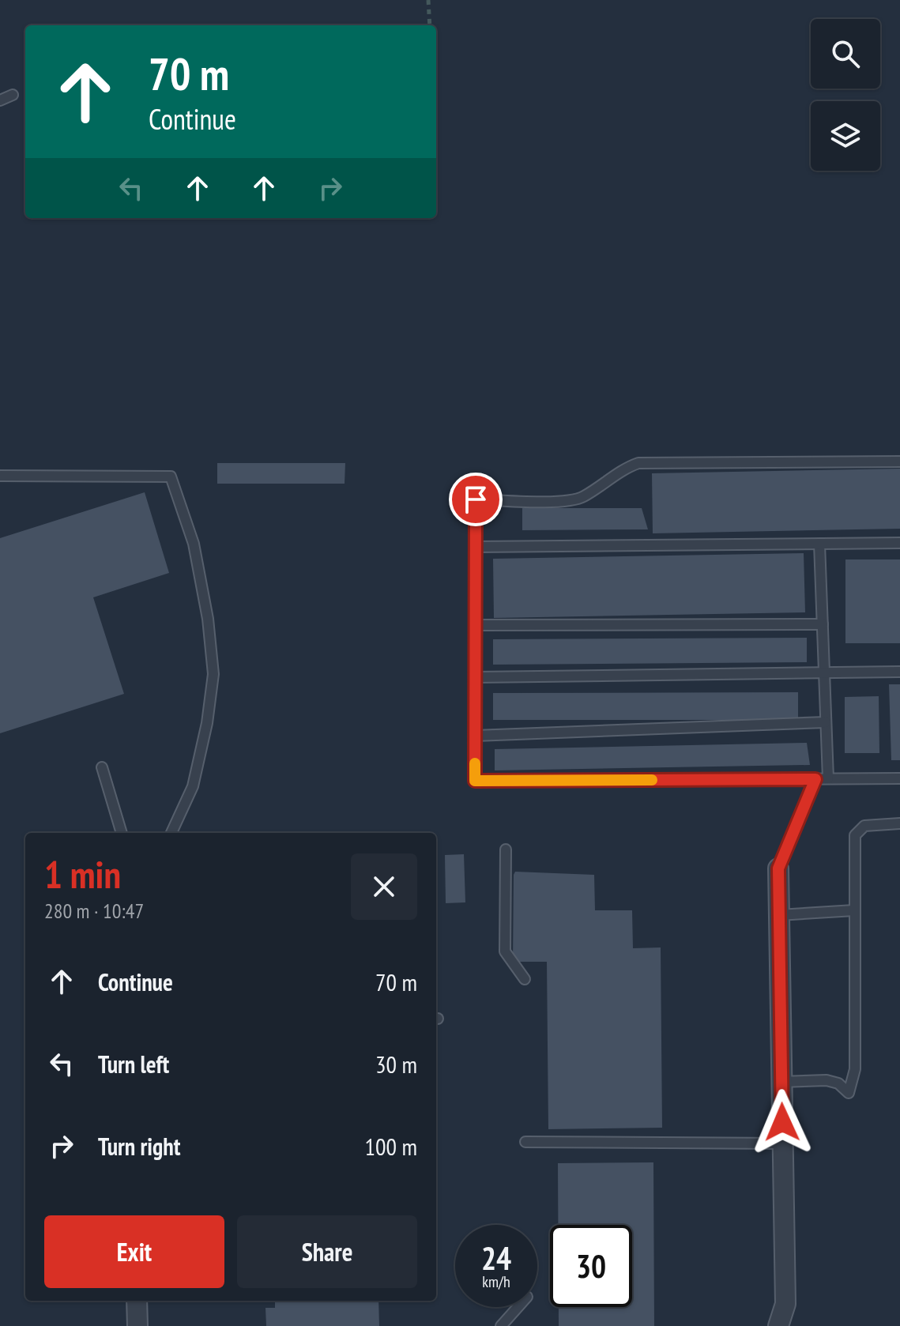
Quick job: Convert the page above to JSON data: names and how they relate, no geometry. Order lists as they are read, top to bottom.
{
  "page": {
    "turn": ["70 m", "Continue"],
    "heading": ["1 min", "280 m · 10:47"],
    "list": [
      {
        "name": "Continue",
        "value": "70 m"
      },
      {
        "name": "Turn left",
        "value": "30 m"
      },
      {
        "name": "Turn right",
        "value": "100 m"
      }
    ],
    "buttons": ["Exit", "Share"],
    "speed": "24 km/h",
    "limit": "30"
  }
}
